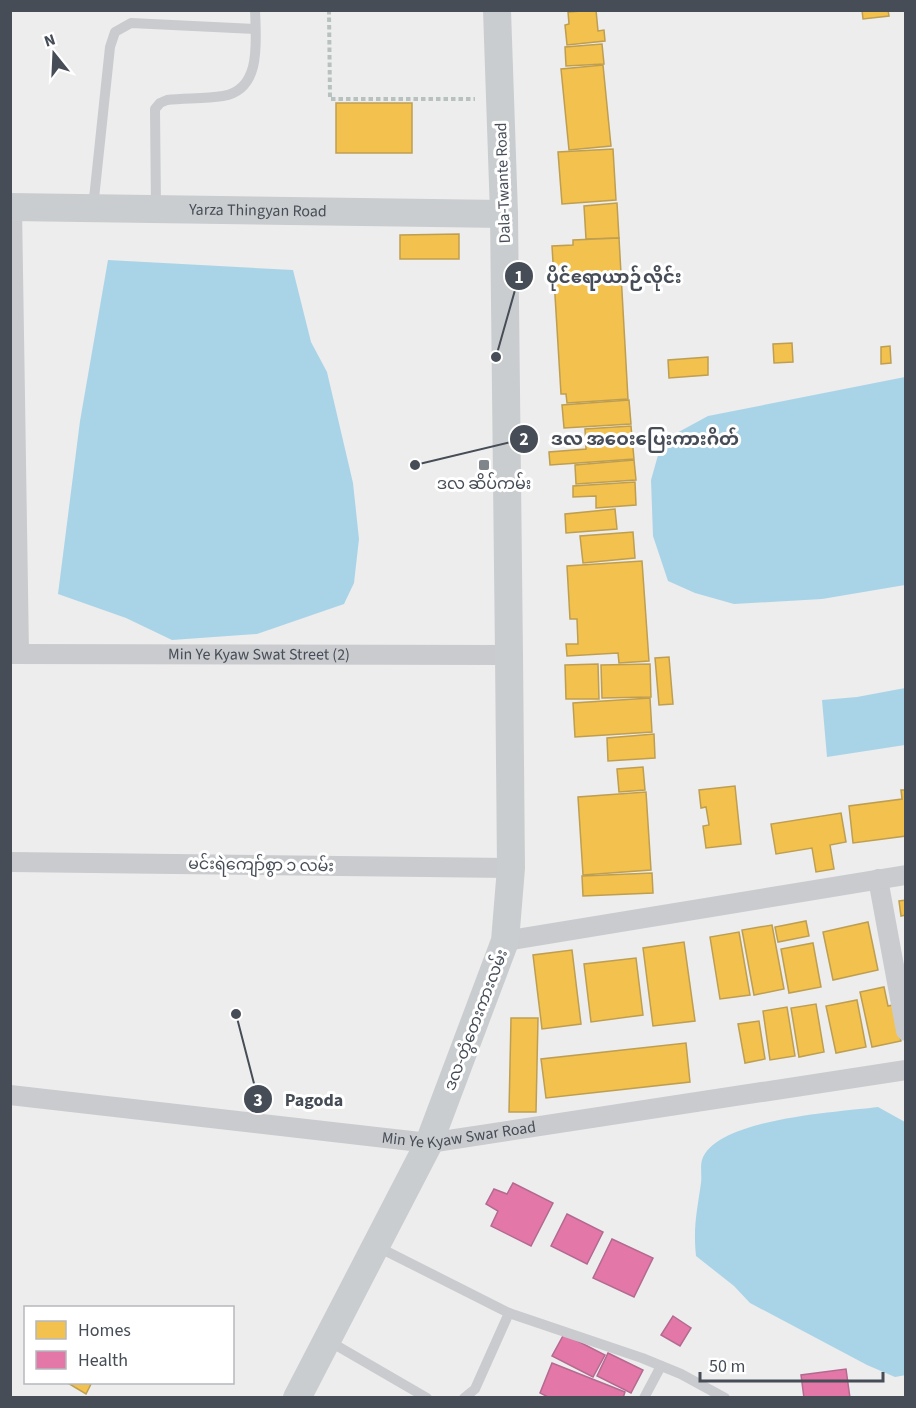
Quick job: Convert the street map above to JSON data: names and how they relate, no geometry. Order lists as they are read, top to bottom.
{
  "streets": {
    "main road": ["Dala-Twante Road", "Yarza Thingyan Road", "ဒလ-တွံတေးကားလမ်း"],
    "street": ["Min Ye Kyaw Swat Street (2)", "မင်းရဲကျော်စွာ ၁ လမ်း", "Min Ye Kyaw Swar Road"]
  },
  "crossings": [
    ["Dala-Twante Road", "Yarza Thingyan Road"],
    ["Dala-Twante Road", "ဒလ-တွံတေးကားလမ်း"],
    ["Min Ye Kyaw Swat Street (2)", "ဒလ-တွံတေးကားလမ်း"],
    ["မင်းရဲကျော်စွာ ၁ လမ်း", "ဒလ-တွံတေးကားလမ်း"],
    ["ဒလ-တွံတေးကားလမ်း", "Min Ye Kyaw Swar Road"]
  ],
  "places": {
    "other": ["ပိုင်ဧရာယာဉ်လိုင်း", "ဒလ အဝေးပြေးကားဂိတ်", "Pagoda"],
    "transit": ["ဒလ ဆိပ်ကမ်း"]
  },
  "legend": ["Homes", "Health"],
  "scale_bar": "50 m",
  "north": "top"
}
